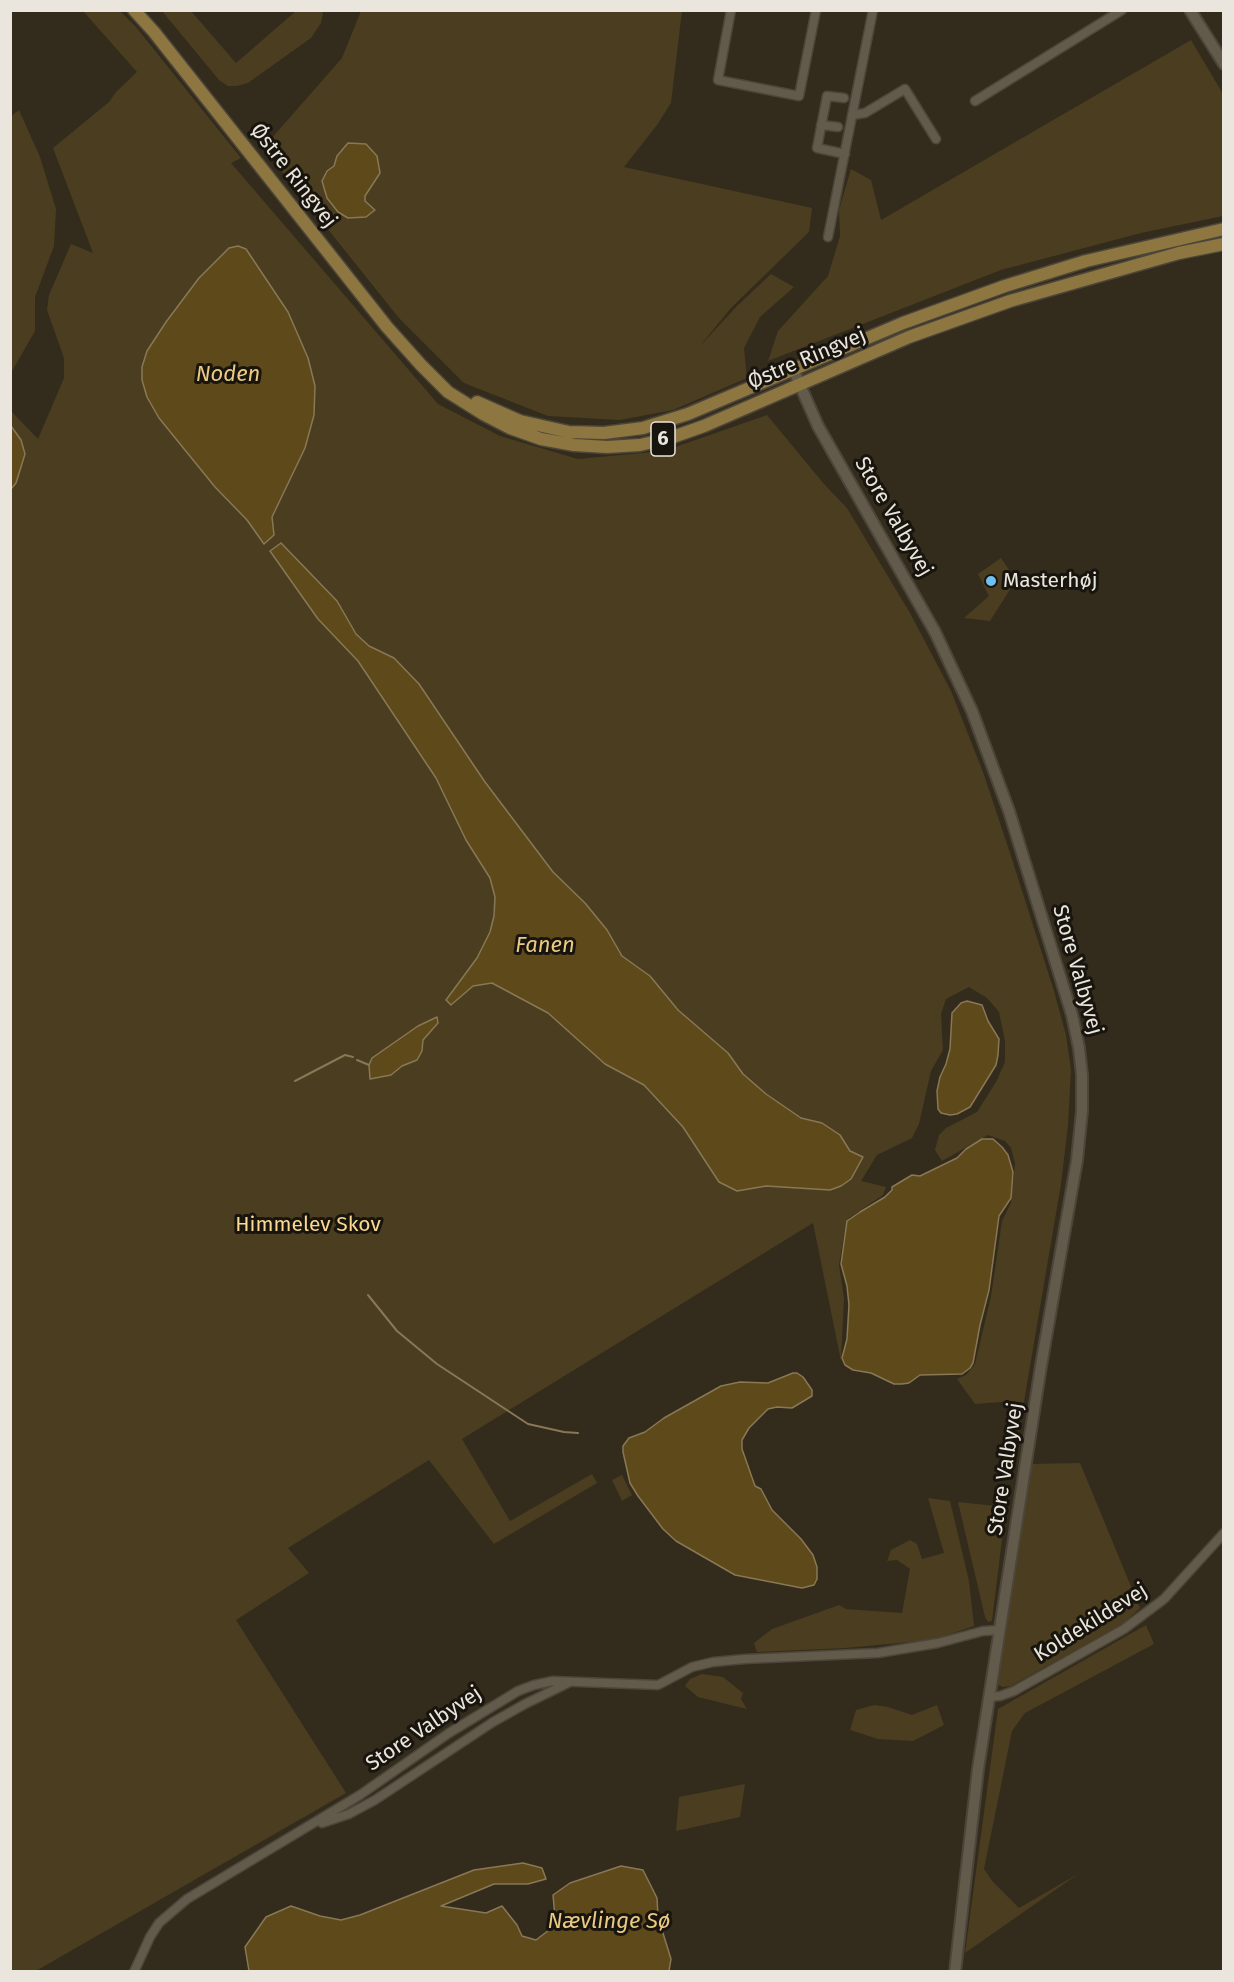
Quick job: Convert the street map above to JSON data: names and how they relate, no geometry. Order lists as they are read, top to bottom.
{
  "streets": {
    "main road": ["Østre Ringvej", "6"],
    "street": ["Store Valbyvej", "Koldekildevej"]
  },
  "crossings": [
    ["Østre Ringvej", "Store Valbyvej"],
    ["Store Valbyvej", "Koldekildevej"]
  ],
  "water": ["Noden", "Fanen", "Nævlinge Sø"],
  "parks": ["Himmelev Skov"],
  "places": ["Masterhøj"]
}
